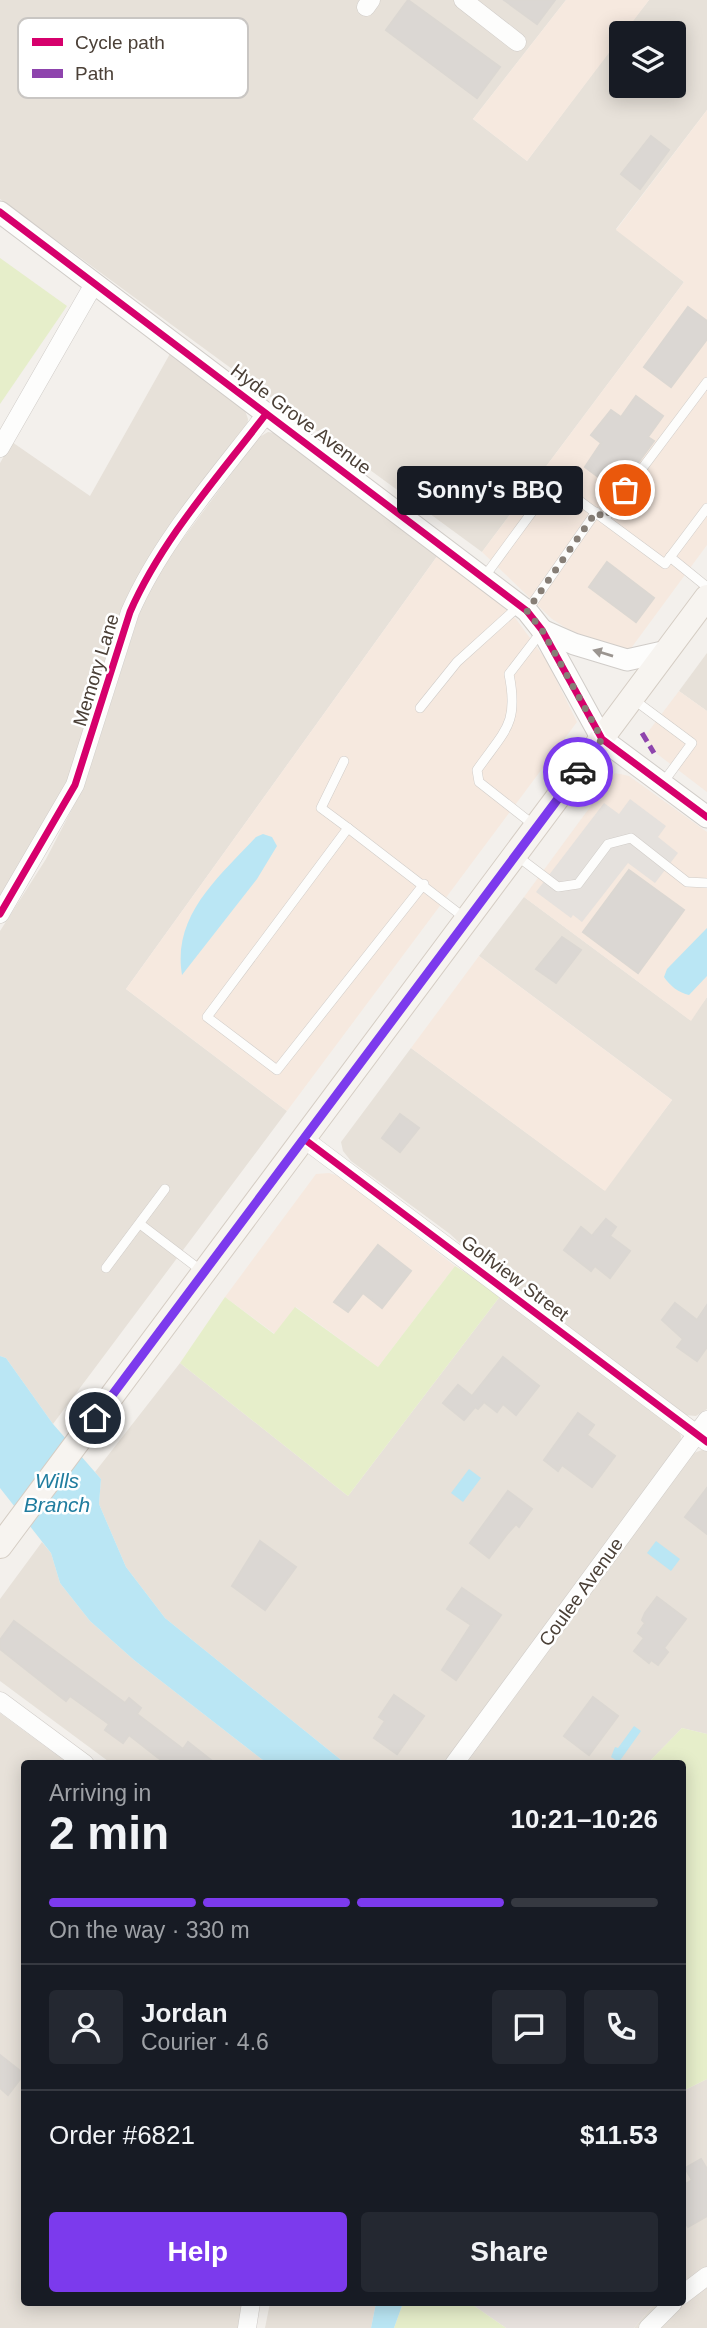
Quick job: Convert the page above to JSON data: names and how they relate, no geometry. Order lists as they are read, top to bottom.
{
  "streets": {
    "street": [
      "Hyde Grove Avenue",
      "Memory Lane",
      "Golfview Street",
      "Coulee Avenue"
    ]
  },
  "crossings": [
    ["Hyde Grove Avenue", "Memory Lane"],
    ["Golfview Street", "Coulee Avenue"]
  ],
  "water": ["Wills Branch"],
  "places": ["Sonny's BBQ"],
  "legend": ["Cycle path", "Path"],
  "page": {
    "bubble": "Sonny's BBQ",
    "heading": ["2 min", "Arriving in", "10:21–10:26"],
    "panel": [
      "Jordan",
      "Courier · 4.6",
      "Order #6821",
      "$11.53"
    ],
    "bar": "On the way · 330 m",
    "buttons": ["Help", "Share"]
  }
}
